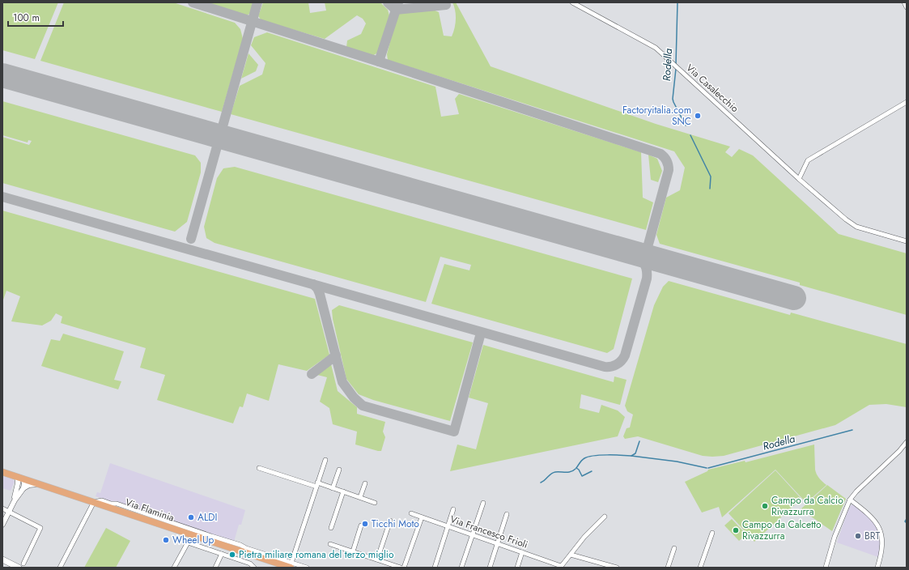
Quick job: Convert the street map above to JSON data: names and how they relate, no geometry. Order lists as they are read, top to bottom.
{
  "streets": {
    "main road": ["Via Flaminia"],
    "street": ["Via Casalecchio", "Via Francesco Frioli"]
  },
  "water": ["Rodella"],
  "places": [
    "Factoryitalia.com SNC",
    "Campo da Calcio Rivazzurra",
    "ALDI",
    "Ticchi Moto",
    "Campo da Calcetto Rivazzurra",
    "BRT",
    "Wheel Up",
    "Pietra miliare romana del terzo miglio"
  ],
  "scale_bar": "100 m"
}
